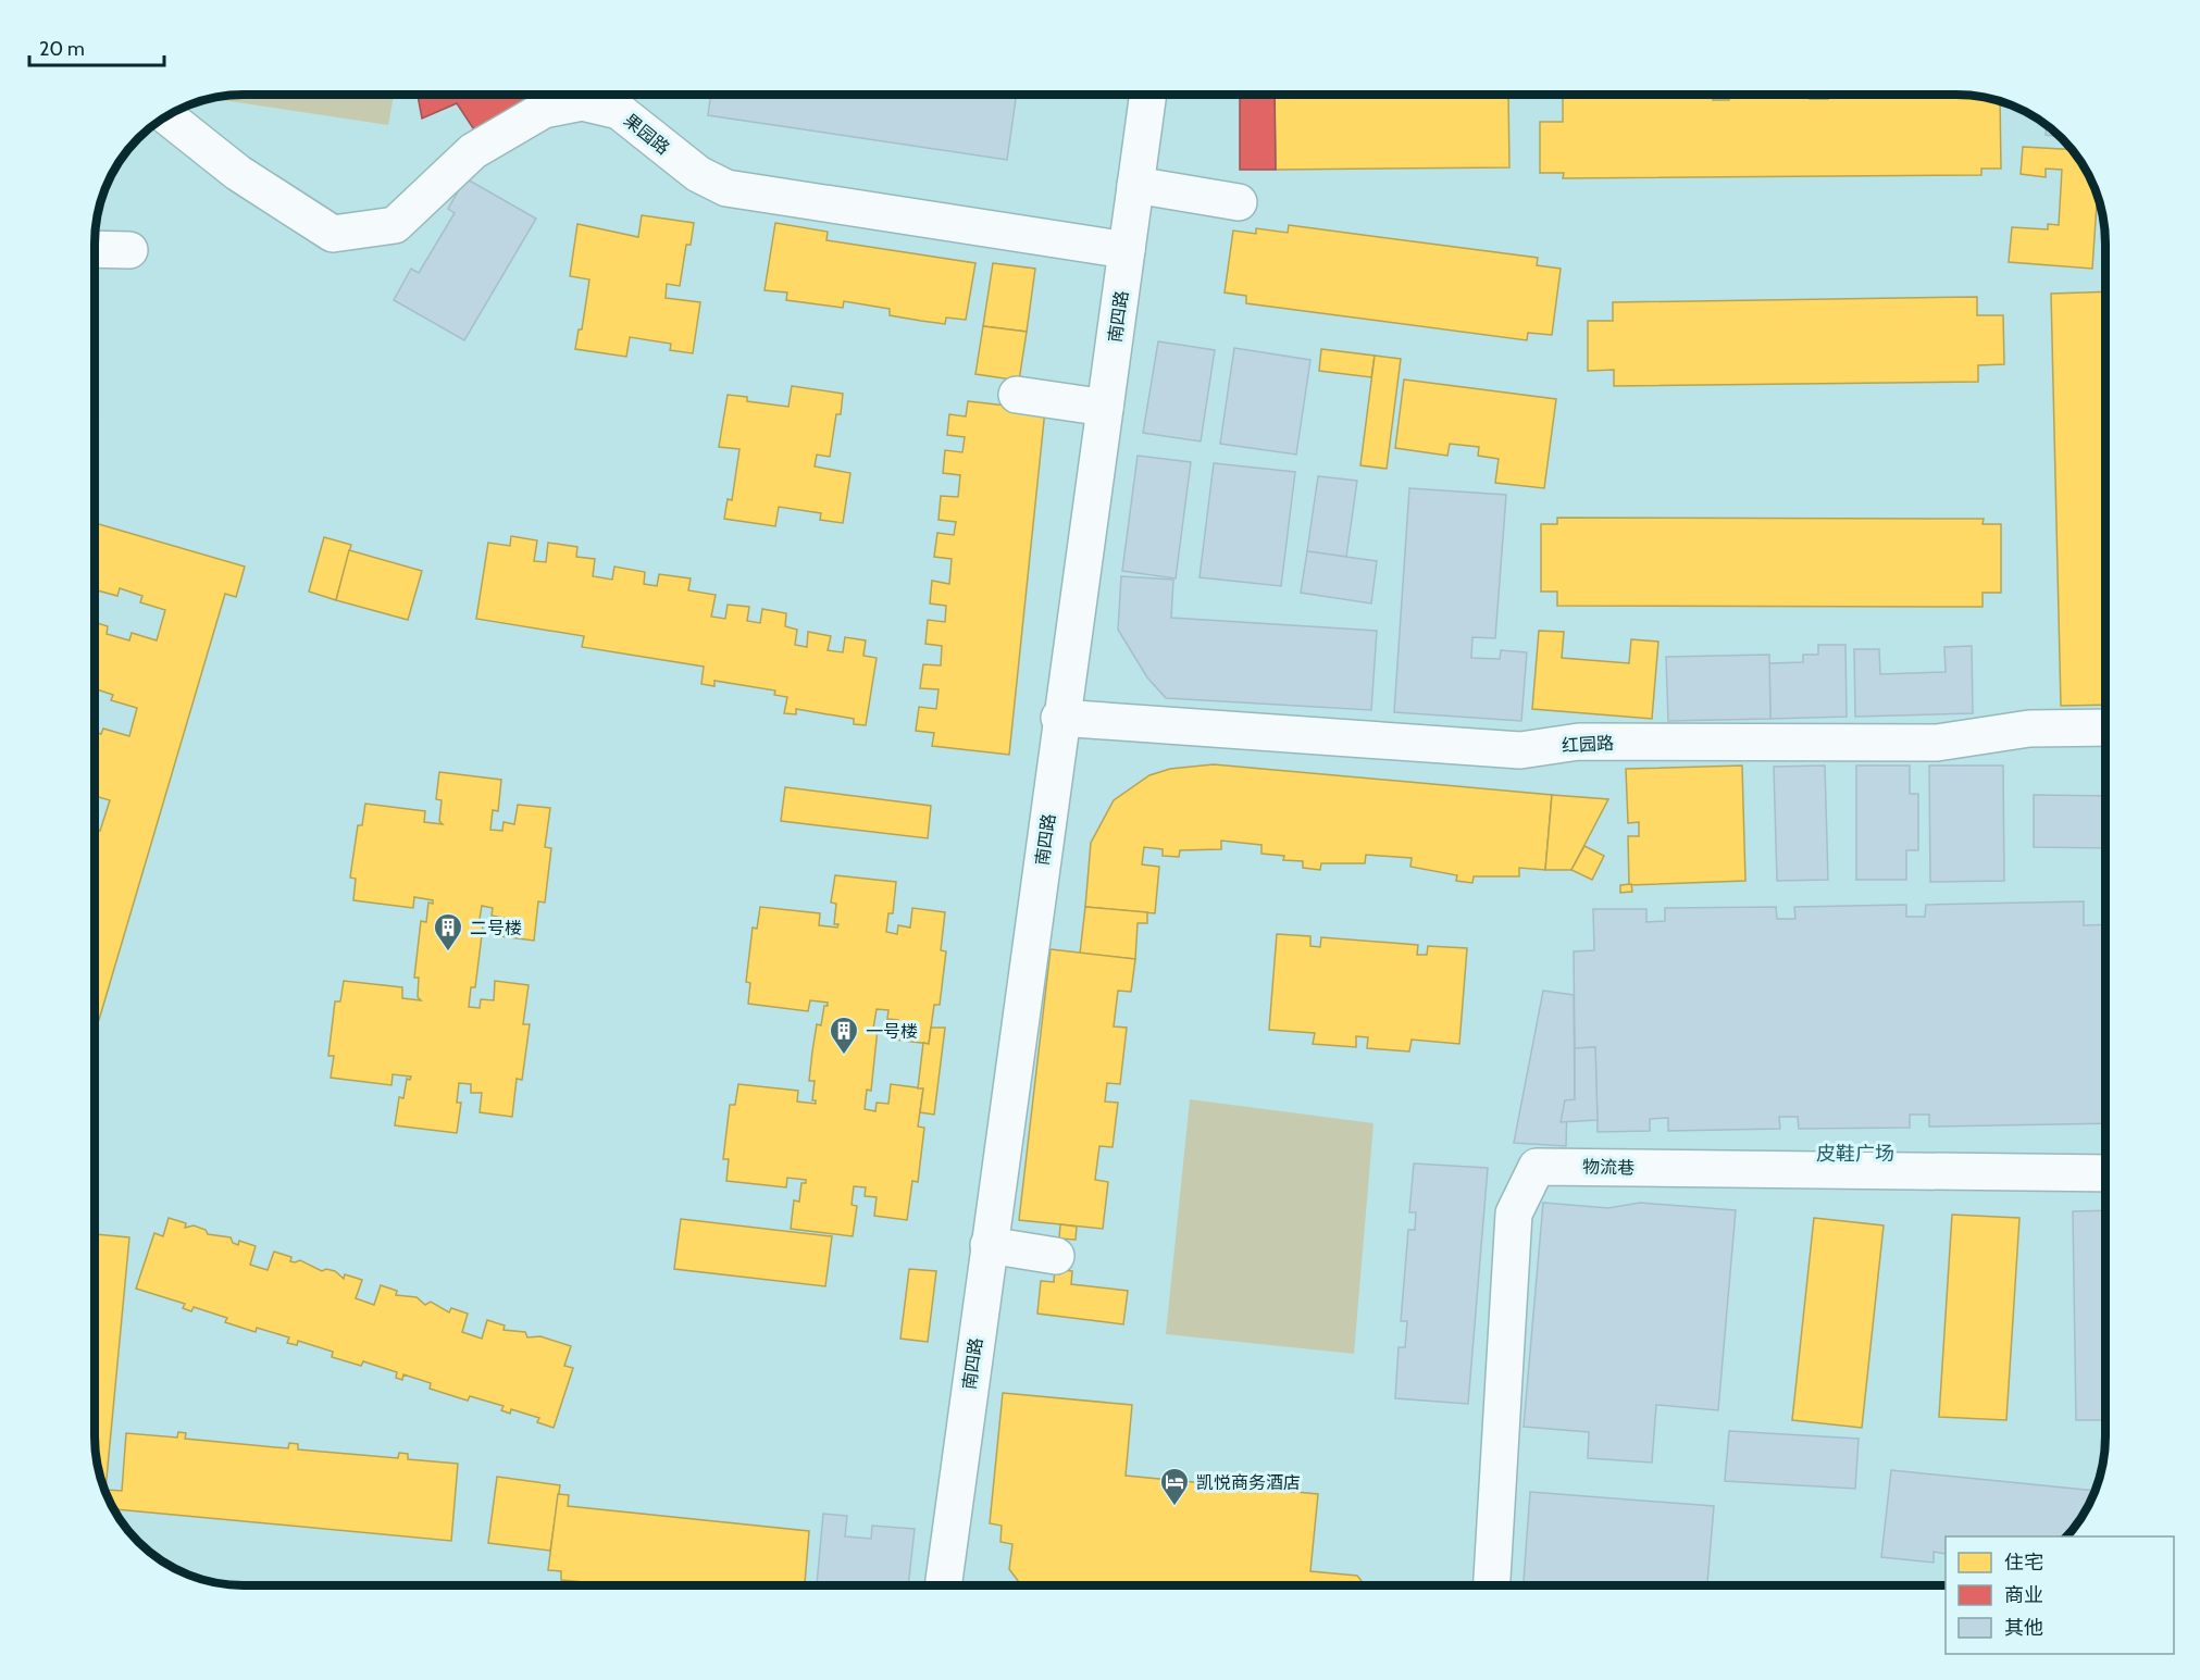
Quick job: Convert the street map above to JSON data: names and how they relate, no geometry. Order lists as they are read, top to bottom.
{
  "streets": {
    "street": [
      "果园路",
      "南四路",
      "红园路",
      "物流巷"
    ]
  },
  "crossings": [
    ["果园路", "南四路"],
    ["南四路", "红园路"]
  ],
  "districts": ["皮鞋广场"],
  "places": {
    "building": ["二号楼", "一号楼"],
    "hotel": ["凯悦商务酒店"]
  },
  "legend": ["住宅", "商业", "其他"],
  "scale_bar": "20 m"
}
